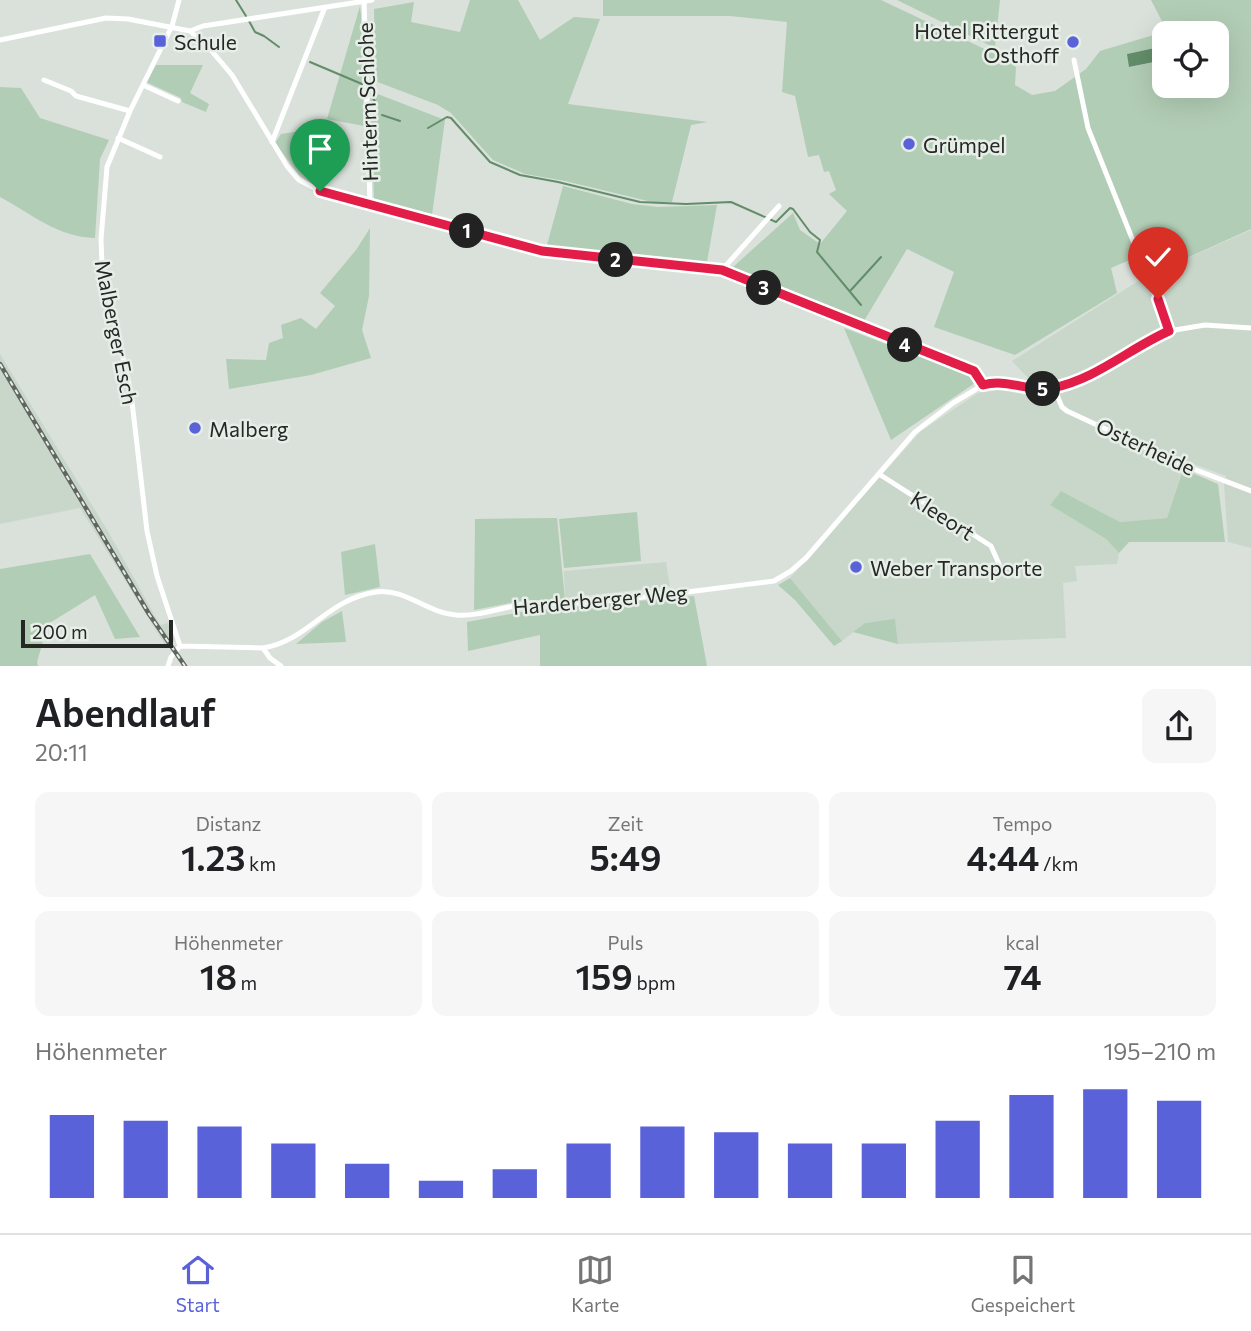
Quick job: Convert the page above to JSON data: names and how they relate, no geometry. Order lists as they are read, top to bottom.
{
  "streets": {
    "street": [
      "Hinterm Schlohe",
      "Malberger Esch",
      "Osterheide",
      "Kleeort",
      "Harderberger Weg"
    ]
  },
  "crossings": [
    ["Malberger Esch", "Harderberger Weg"],
    ["Kleeort", "Harderberger Weg"]
  ],
  "places": {
    "transit": ["Schule"],
    "other": [
      "Hotel Rittergut Osthoff",
      "Grümpel",
      "Malberg",
      "Weber Transporte"
    ]
  },
  "scale_bar": "200 m",
  "page": {
    "pins": [
      "1",
      "2",
      "3",
      "4",
      "5"
    ],
    "scale": "200 m",
    "heading": ["Abendlauf", "20:11"],
    "stats": [
      ["Distanz", "1.23 km"],
      ["Zeit", "5:49"],
      ["Tempo", "4:44 /km"],
      ["Höhenmeter", "18 m"],
      ["Puls", "159 bpm"],
      ["kcal", "74"]
    ],
    "chart": ["Höhenmeter", "195–210 m"],
    "tabs": ["Start", "Karte", "Gespeichert"]
  }
}
